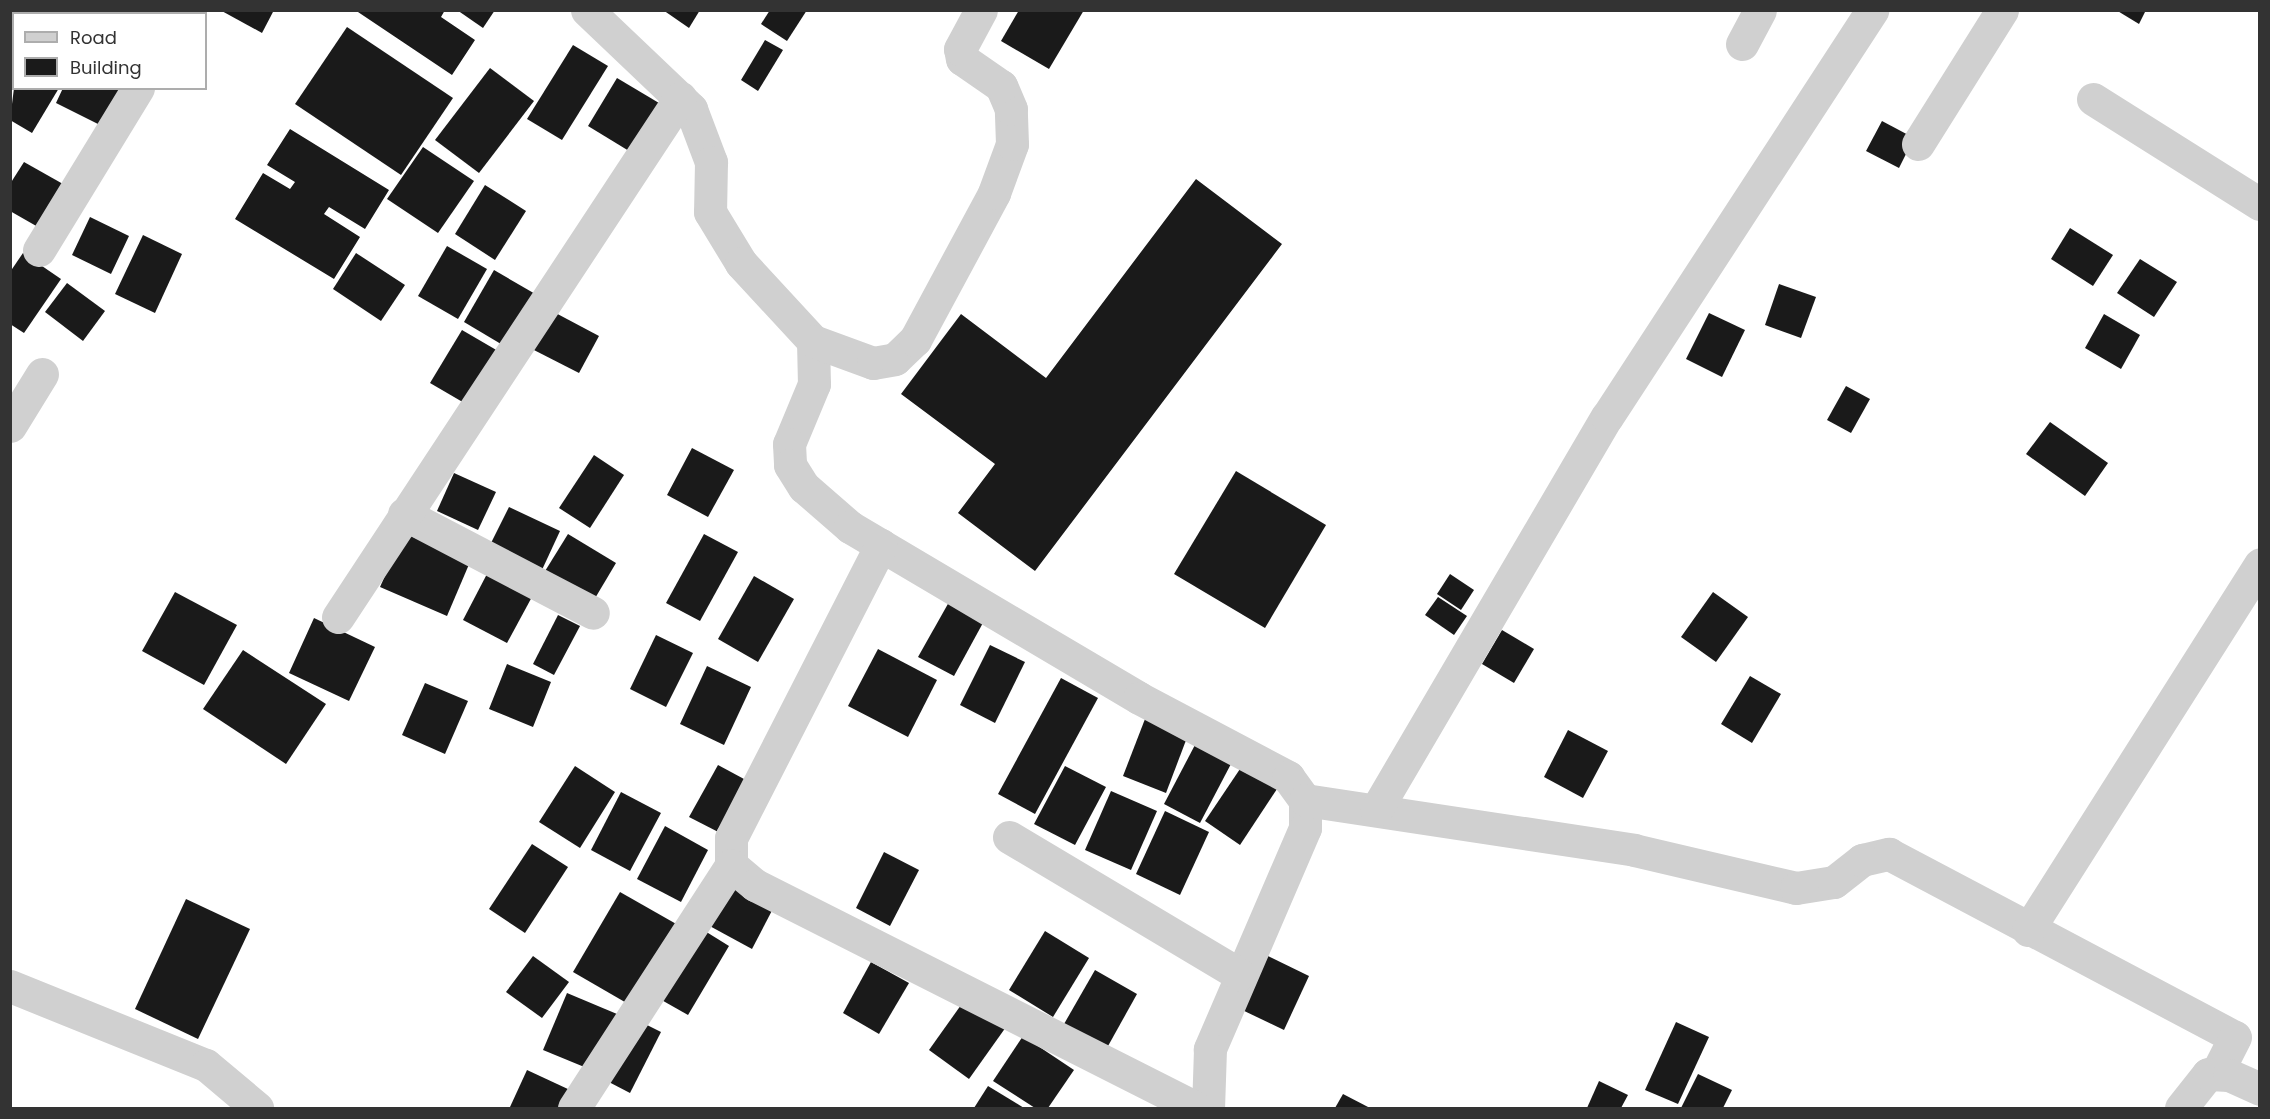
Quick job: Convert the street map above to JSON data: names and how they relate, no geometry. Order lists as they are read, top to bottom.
{
  "legend": ["Road", "Building"]
}
